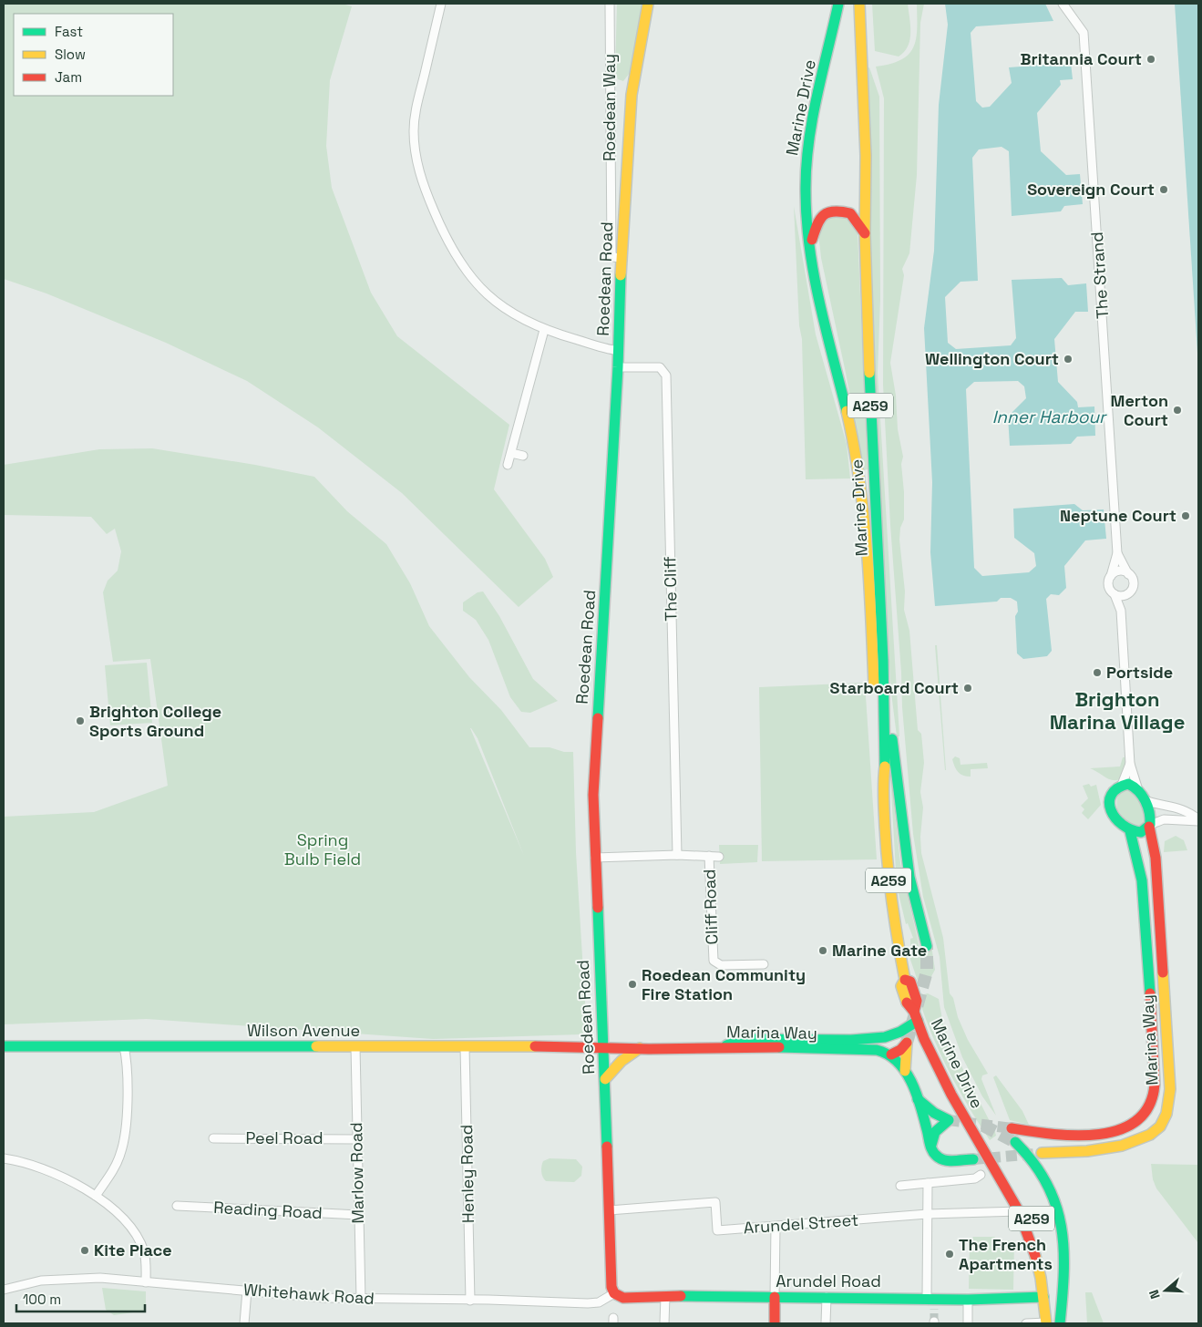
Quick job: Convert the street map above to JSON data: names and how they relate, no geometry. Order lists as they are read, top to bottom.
{
  "streets": {
    "main road": [
      "Marine Drive",
      "Roedean Road",
      "A259",
      "Wilson Avenue",
      "Marina Way",
      "Arundel Road"
    ],
    "street": [
      "Roedean Way",
      "The Strand",
      "The Cliff",
      "Cliff Road",
      "Peel Road",
      "Marlow Road",
      "Henley Road",
      "Reading Road",
      "Arundel Street",
      "Whitehawk Road"
    ]
  },
  "crossings": [
    ["Roedean Way", "Roedean Road"],
    ["Marine Drive", "A259"],
    ["Marine Drive", "Arundel Street"],
    ["Marine Drive", "Arundel Road"],
    ["Roedean Road", "The Cliff"],
    ["Roedean Road", "Wilson Avenue"],
    ["Roedean Road", "Marina Way"],
    ["Roedean Road", "Arundel Street"],
    ["Roedean Road", "Arundel Road"],
    ["Roedean Road", "Whitehawk Road"],
    ["A259", "Arundel Road"],
    ["Wilson Avenue", "Marina Way"],
    ["Wilson Avenue", "Marlow Road"],
    ["Wilson Avenue", "Henley Road"],
    ["Peel Road", "Marlow Road"],
    ["Marlow Road", "Reading Road"],
    ["Marlow Road", "Whitehawk Road"],
    ["Henley Road", "Whitehawk Road"],
    ["Arundel Road", "Whitehawk Road"]
  ],
  "districts": ["Brighton Marina Village"],
  "water": ["Inner Harbour"],
  "parks": ["Spring Bulb Field"],
  "places": [
    "Britannia Court",
    "Sovereign Court",
    "Wellington Court",
    "Merton Court",
    "Neptune Court",
    "Portside",
    "Starboard Court",
    "Brighton College Sports Ground",
    "Marine Gate",
    "Roedean Community Fire Station",
    "Kite Place",
    "The French Apartments"
  ],
  "legend": ["Fast", "Slow", "Jam"],
  "scale_bar": "100 m",
  "north": "left"
}
